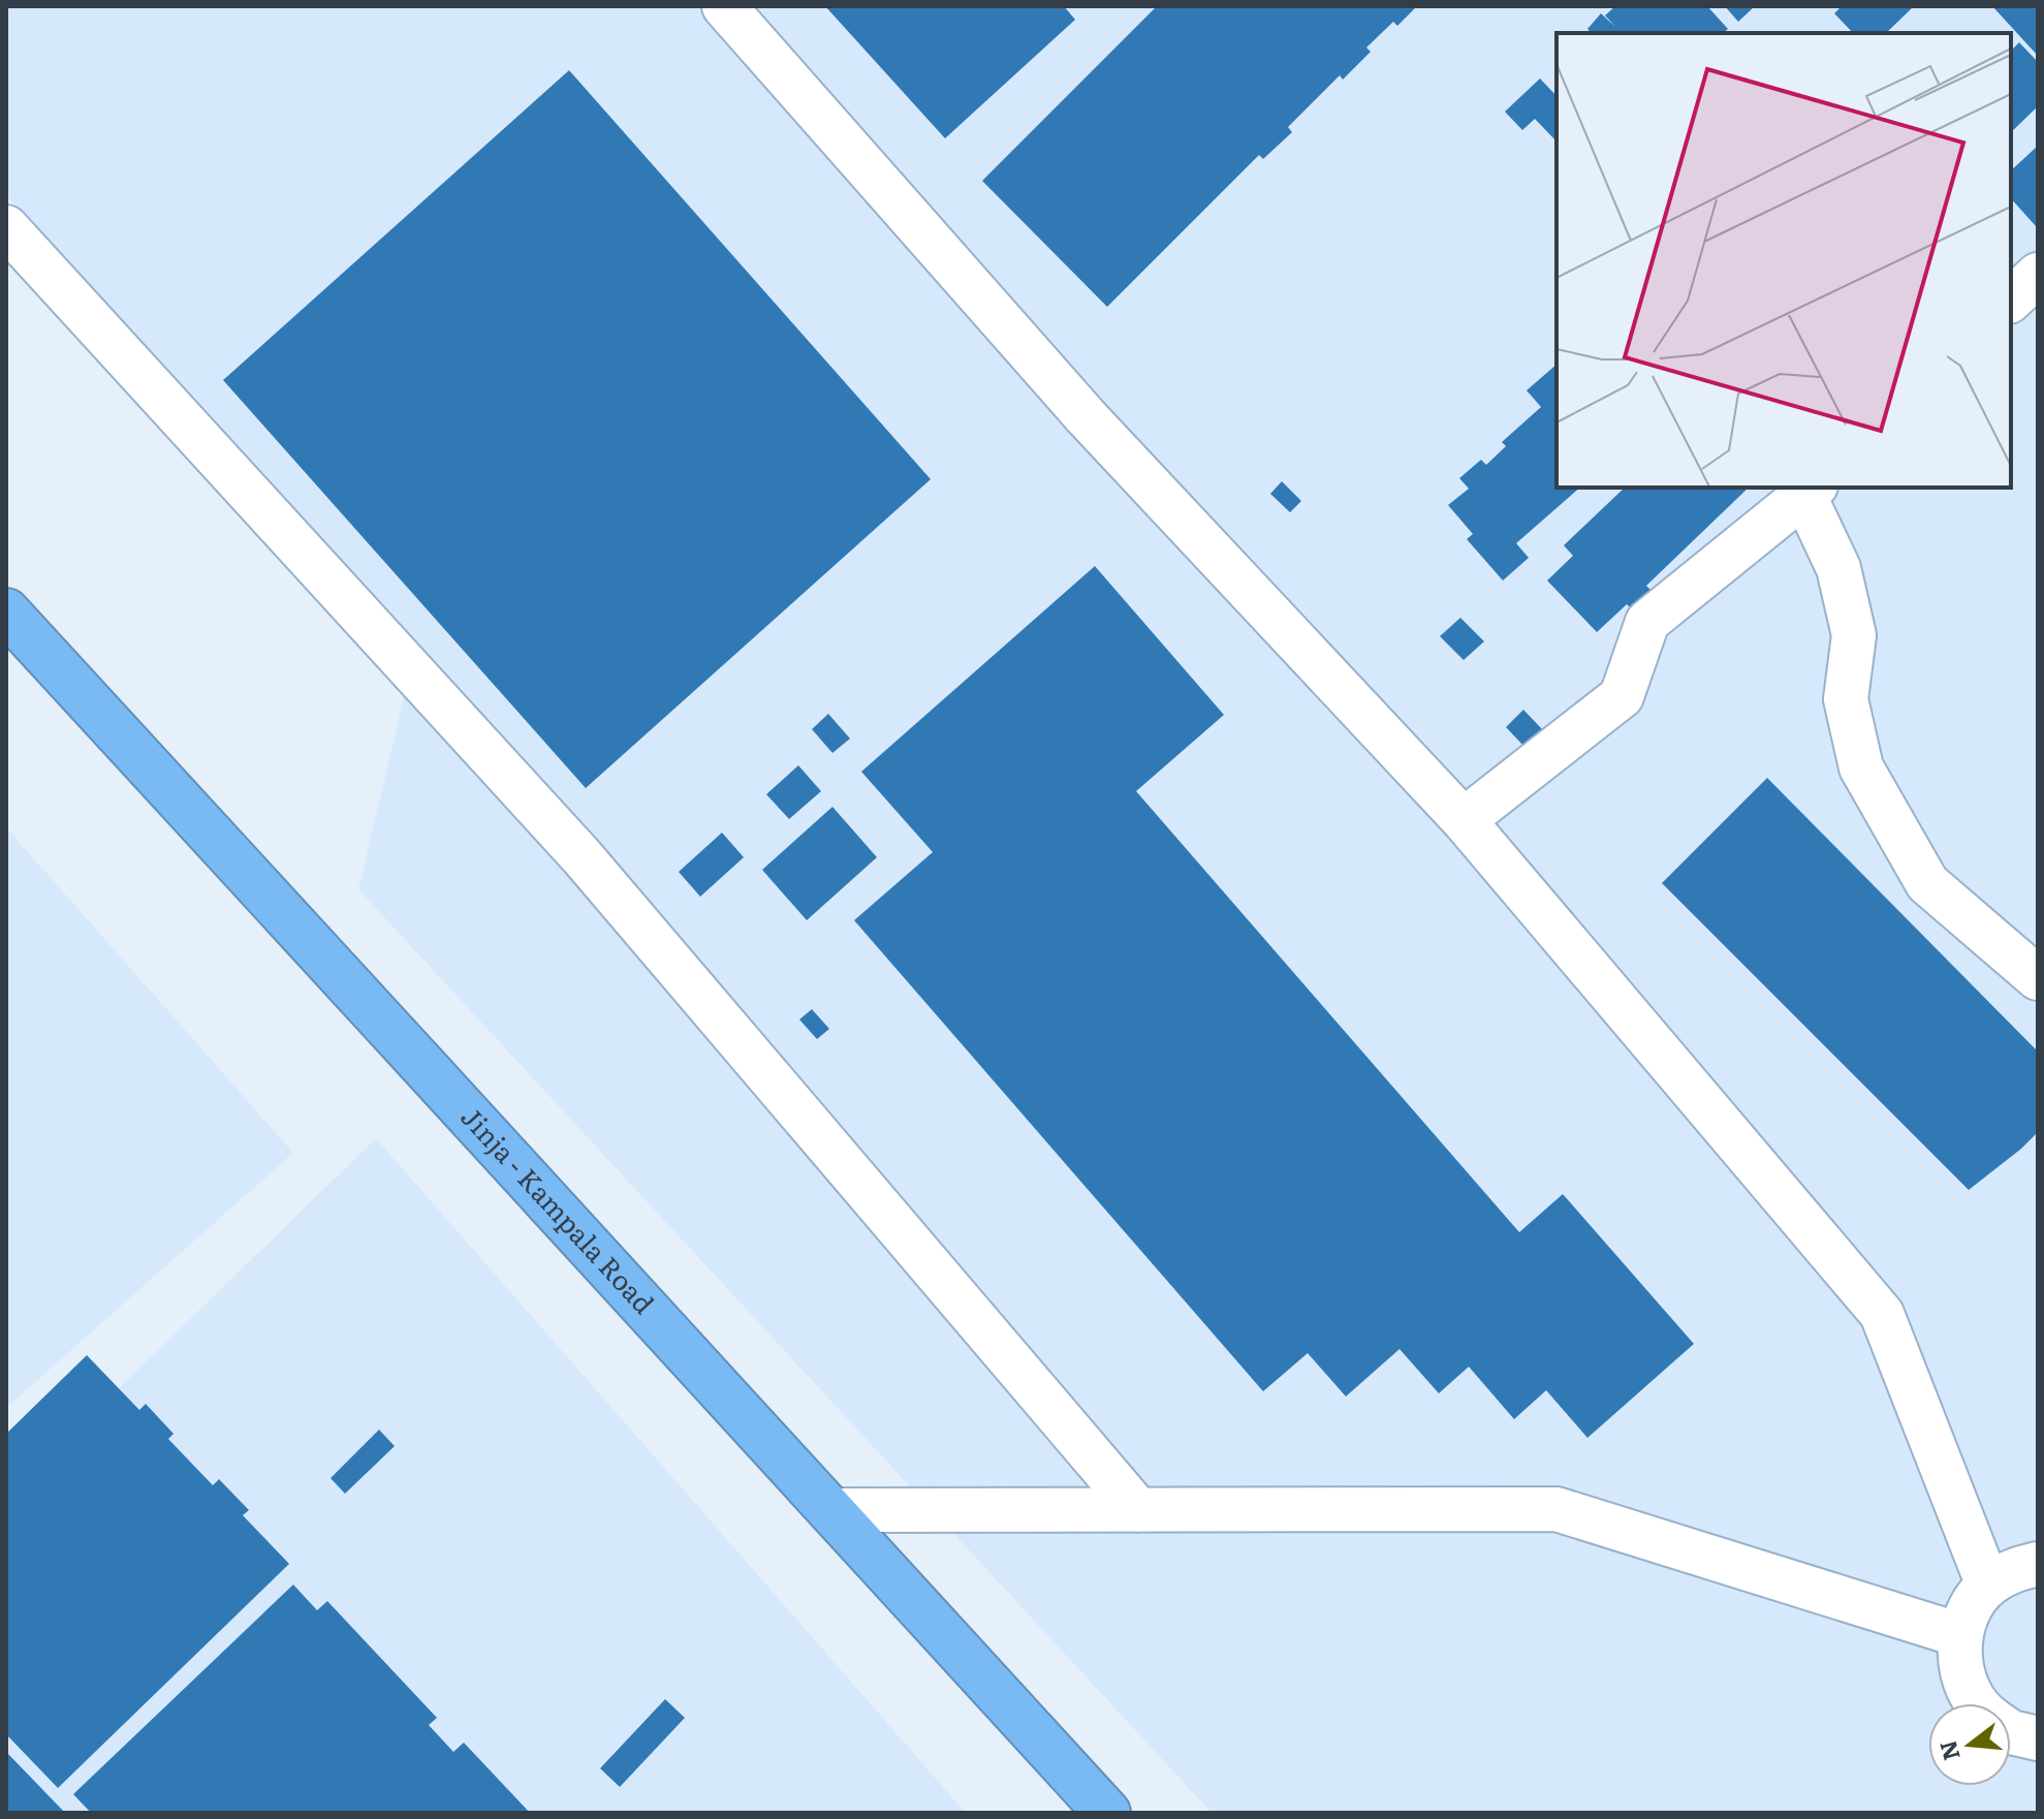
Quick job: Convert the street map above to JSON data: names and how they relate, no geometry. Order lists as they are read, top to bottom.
{
  "streets": {
    "highway": ["Jinja - Kampala Road"]
  },
  "north": "left"
}
